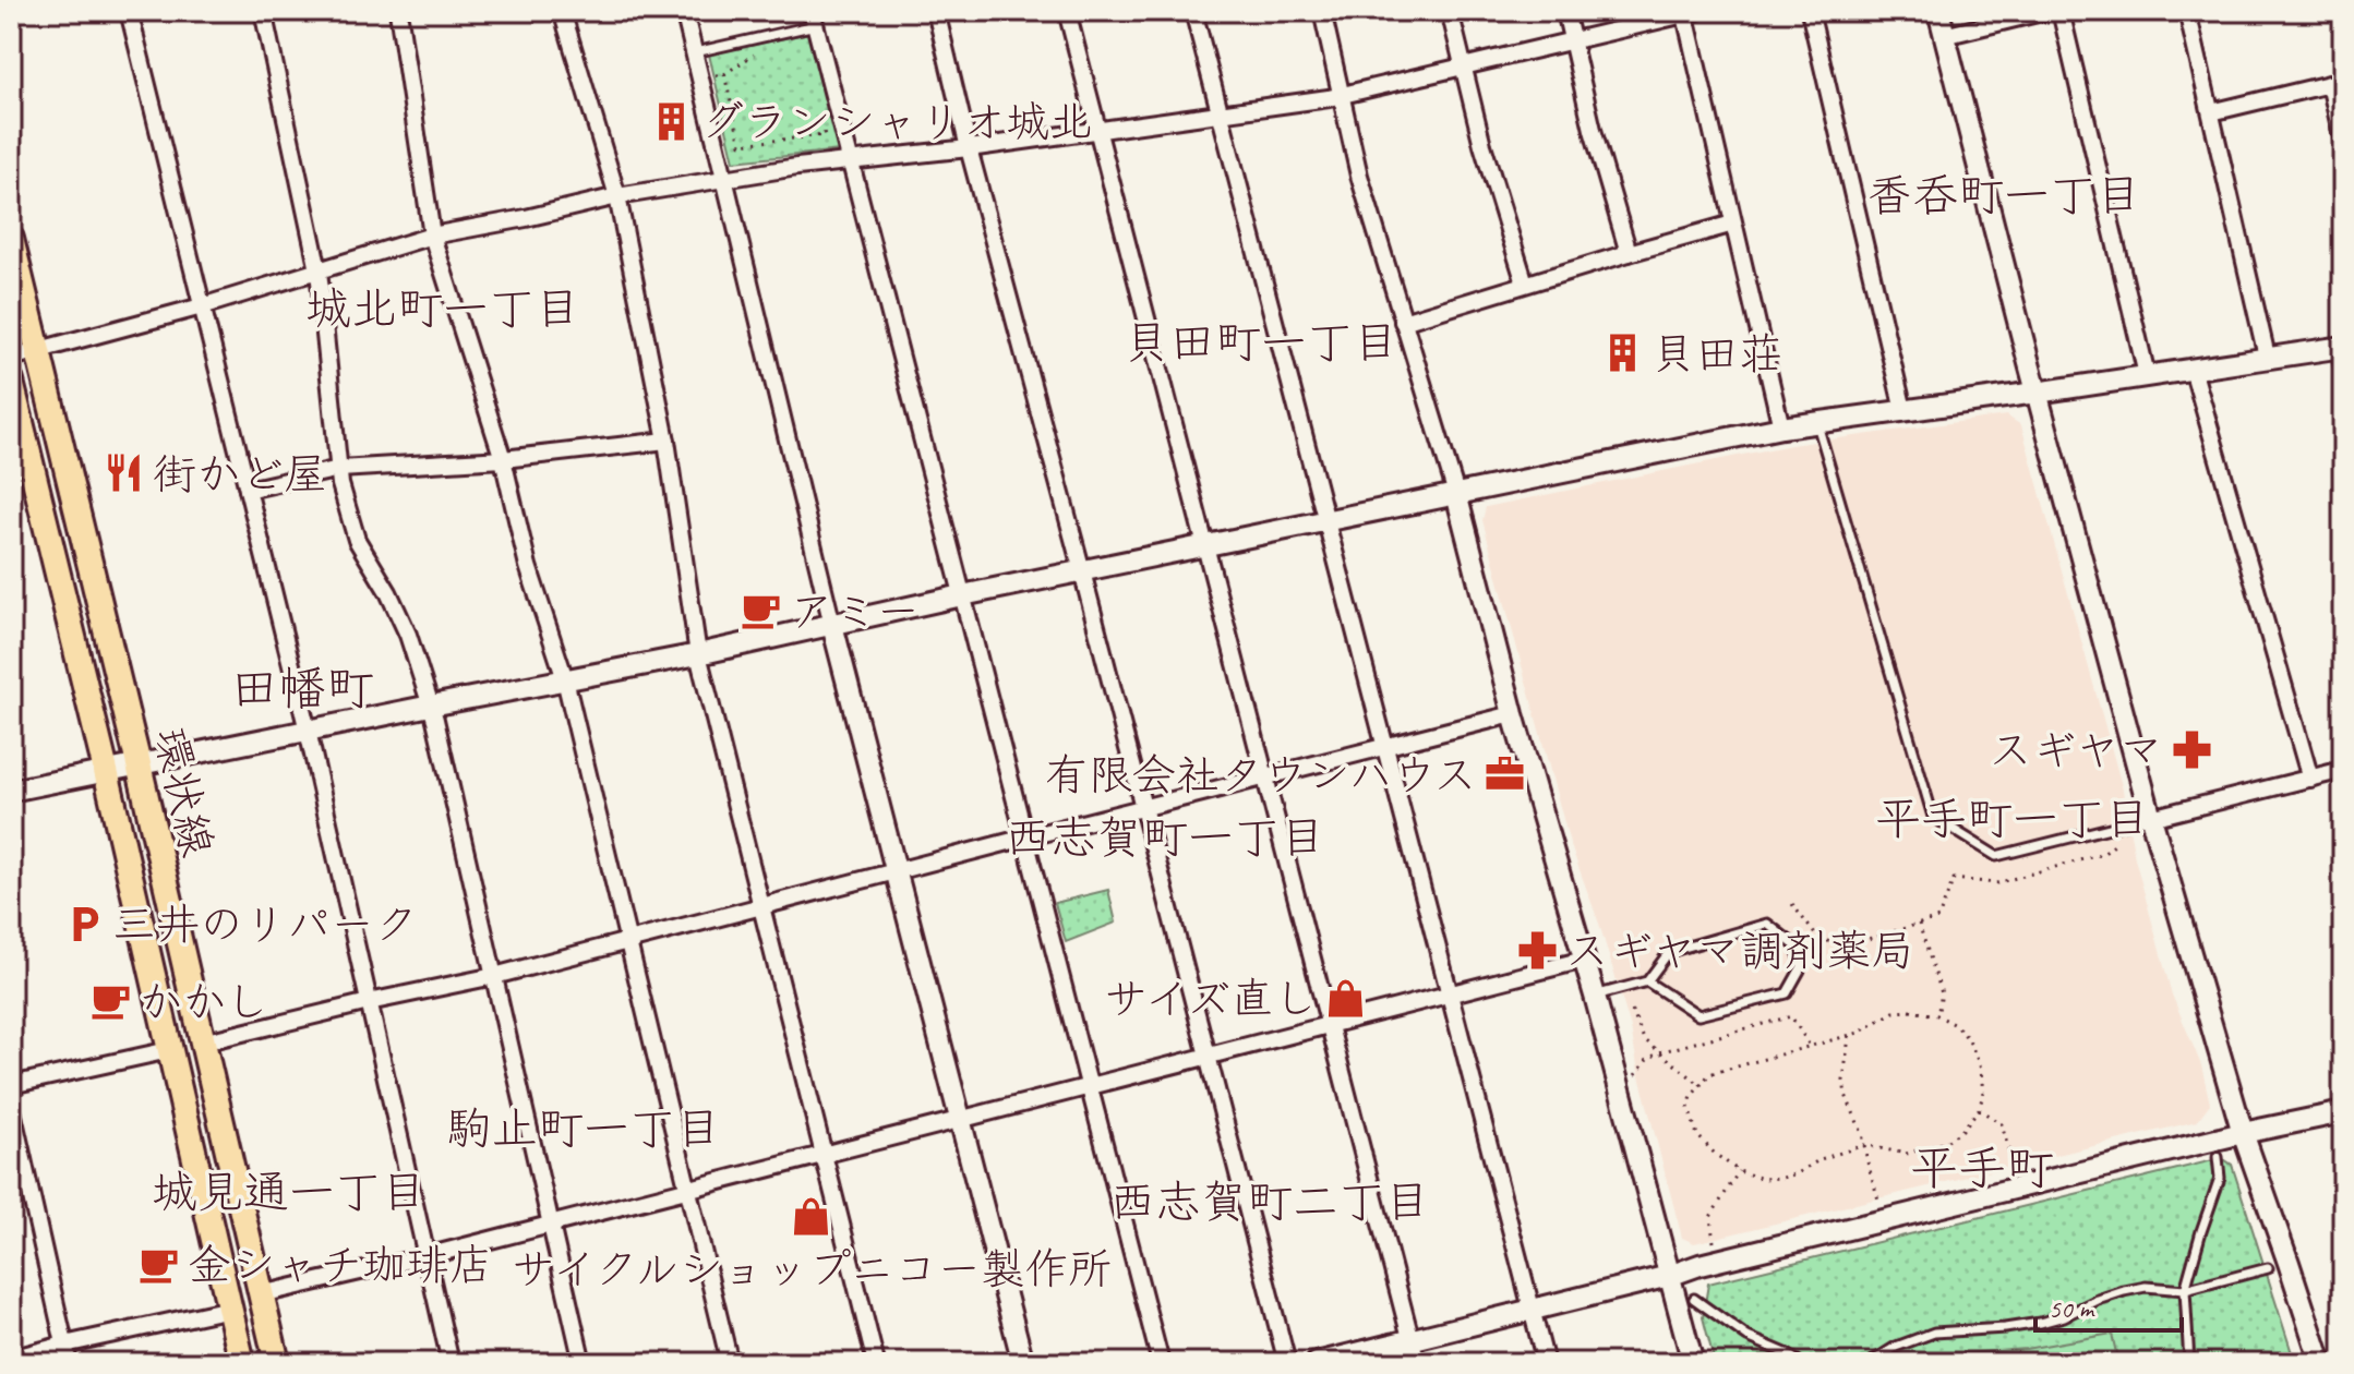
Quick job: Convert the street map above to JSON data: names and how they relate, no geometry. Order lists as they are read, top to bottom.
{
  "streets": {
    "main road": ["環状線"]
  },
  "districts": [
    "香呑町一丁目",
    "城北町一丁目",
    "貝田町一丁目",
    "田幡町",
    "平手町一丁目",
    "西志賀町一丁目",
    "駒止町一丁目",
    "平手町",
    "城見通一丁目",
    "西志賀町二丁目"
  ],
  "places": {
    "building": ["グランシャリオ城北", "貝田荘"],
    "restaurant": ["街かど屋"],
    "cafe": ["アミー", "かかし", "金シャチ珈琲店"],
    "pharmacy": ["スギヤマ", "スギヤマ調剤薬局"],
    "office": ["有限会社タウンハウス"],
    "parking": ["三井のリパーク"],
    "shop": ["サイズ直し", "サイクルショップニコー製作所"]
  },
  "scale_bar": "50 m"
}
